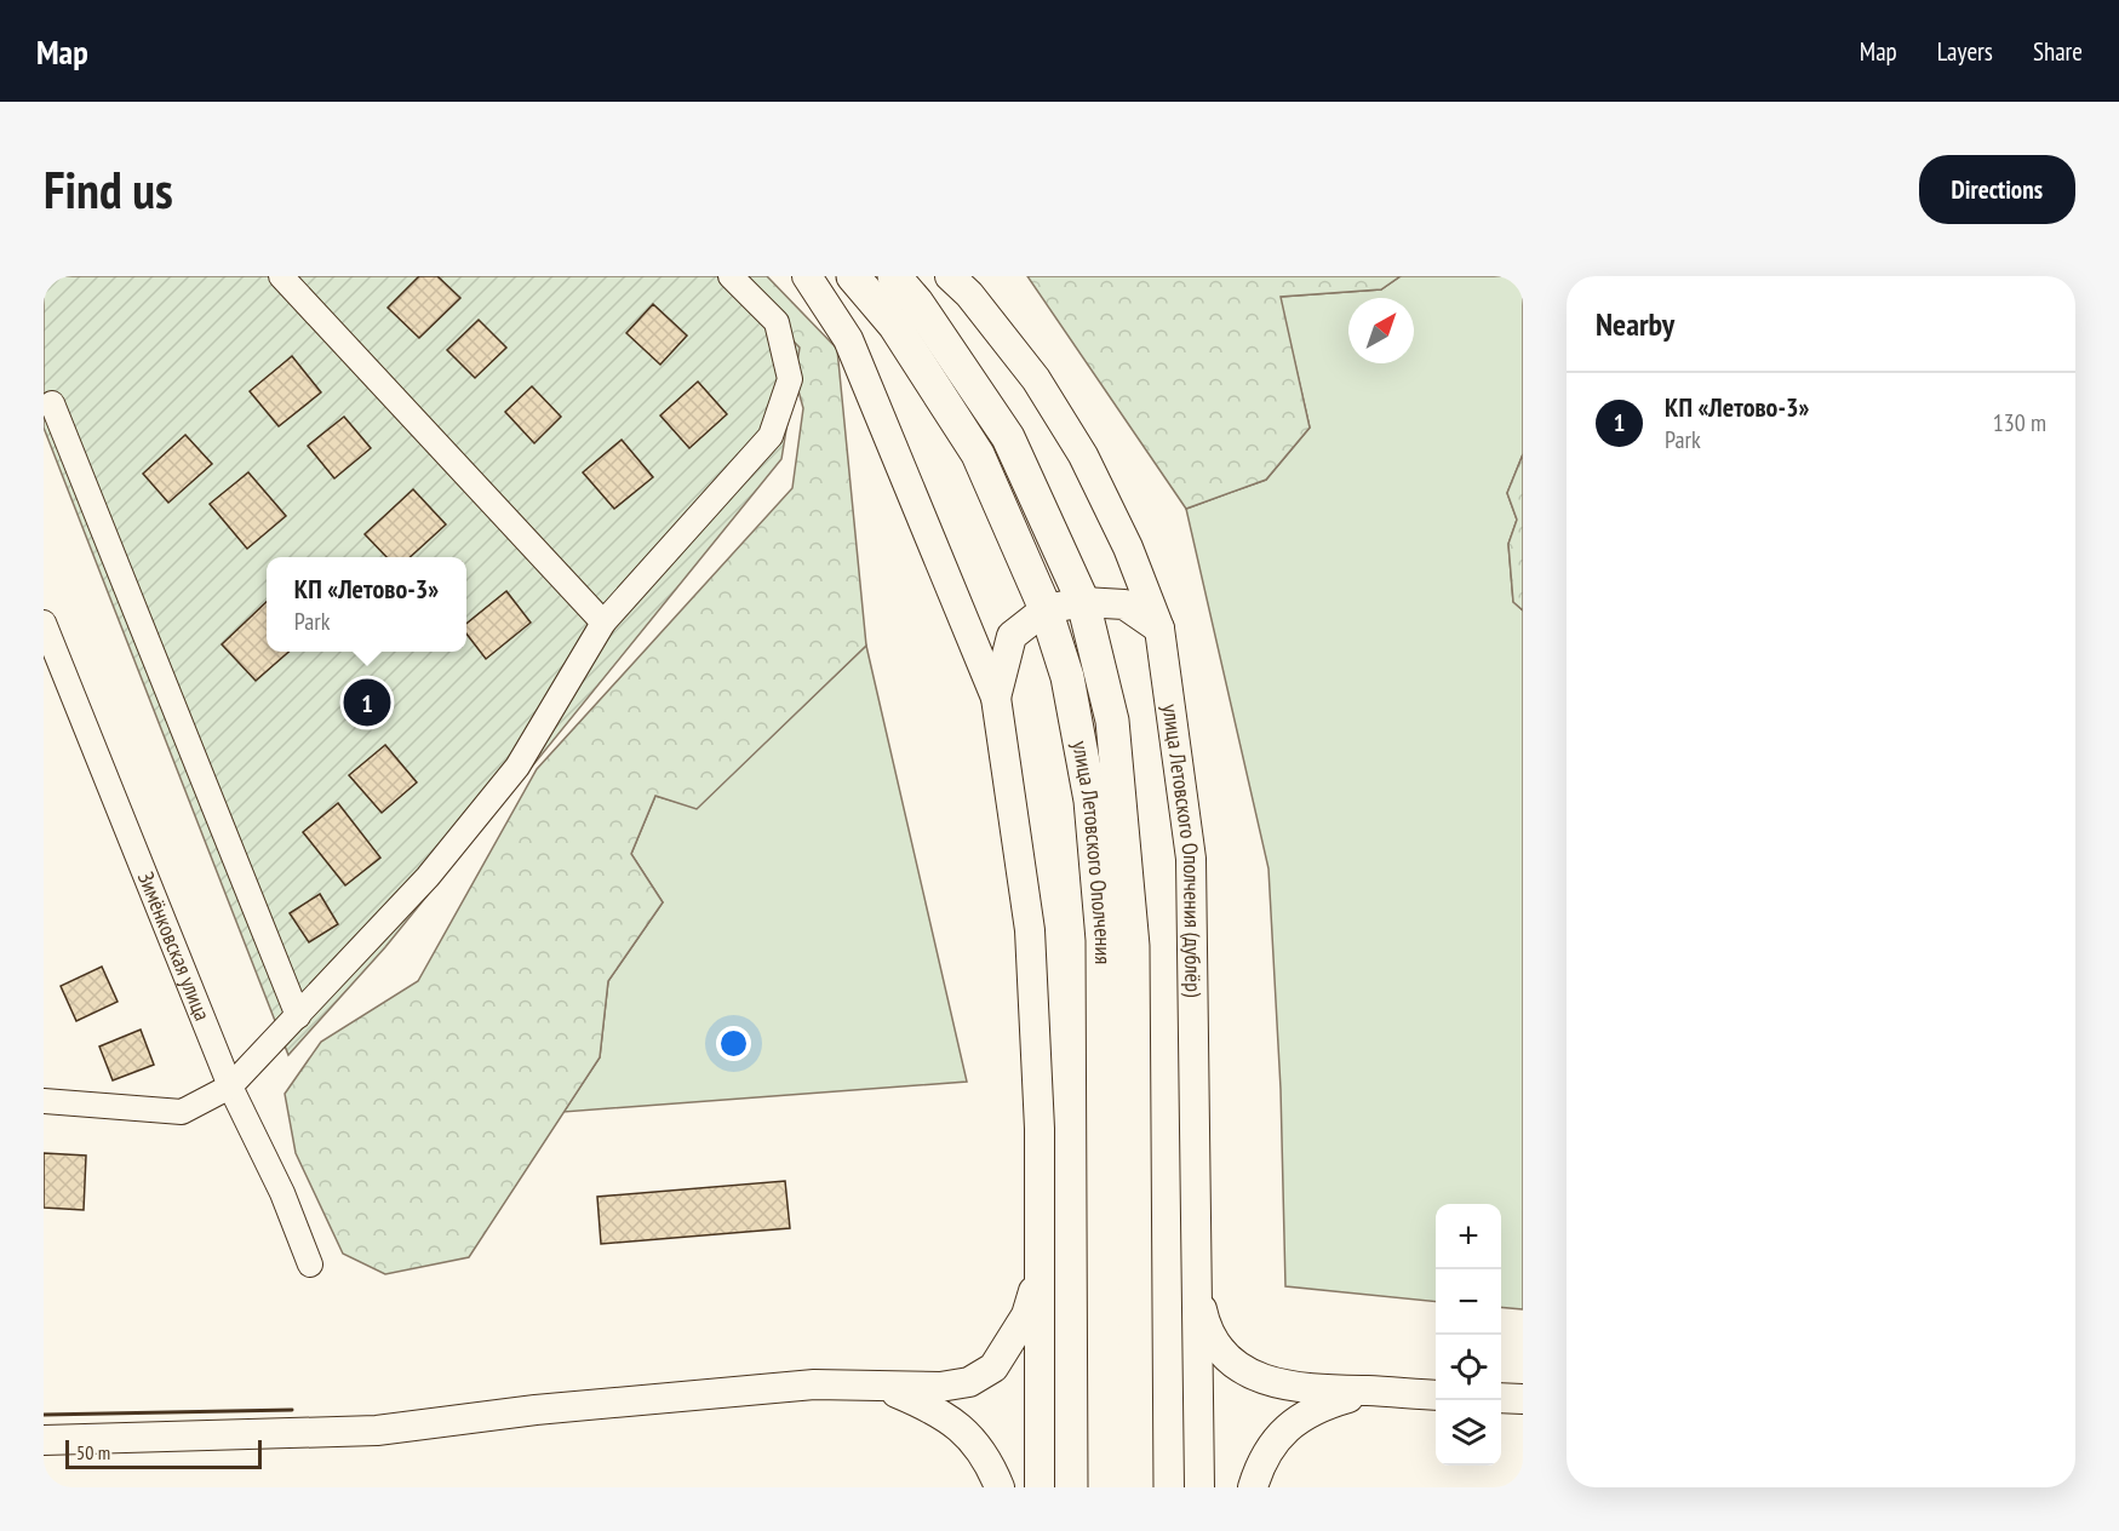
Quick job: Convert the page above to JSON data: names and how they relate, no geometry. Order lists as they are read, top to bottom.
{
  "streets": {
    "main road": ["улица Летовского Ополчения"],
    "street": ["улица Летовского Ополчения (дублёр)", "Зимёнковская улица"]
  },
  "scale_bar": "50 m",
  "north": "top right",
  "page": {
    "header": "Map",
    "nav": ["Map", "Layers", "Share"],
    "buttons": "Directions",
    "title": "Find us",
    "heading": "Nearby",
    "list": [
      {
        "mark": "1",
        "name": "КП «Летово-3»",
        "note": "Park",
        "value": "130 m"
      }
    ],
    "popup": ["КП «Летово-3»", "Park"],
    "pins": "1",
    "map_buttons": ["+", "−"],
    "scale": "50 m"
  }
}
